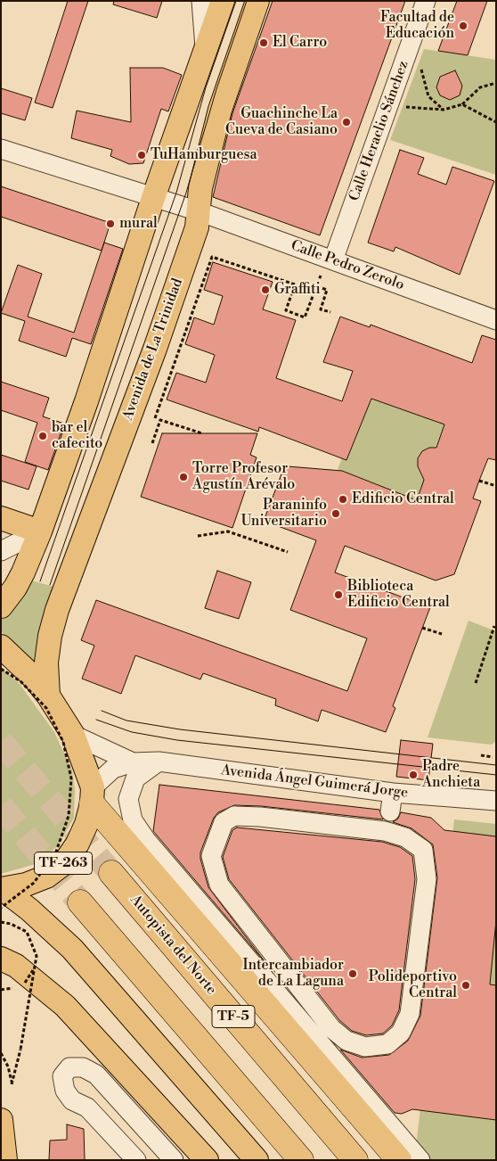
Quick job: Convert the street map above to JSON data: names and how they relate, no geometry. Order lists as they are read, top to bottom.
{
  "streets": {
    "highway": ["Autopista del Norte", "TF-5"],
    "main road": ["Avenida de La Trinidad", "TF-263"],
    "street": ["Calle Heraclio Sánchez", "Calle Pedro Zerolo", "Avenida Ángel Guimerá Jorge"]
  },
  "crossings": [
    ["Calle Heraclio Sánchez", "Calle Pedro Zerolo"],
    ["Calle Pedro Zerolo", "Avenida de La Trinidad"],
    ["Avenida Ángel Guimerá Jorge", "TF-263"]
  ],
  "places": [
    "Facultad de Educación",
    "El Carro",
    "Guachinche La Cueva de Casiano",
    "TuHamburguesa",
    "mural",
    "Graffiti",
    "bar el cafecito",
    "Torre Profesor Agustín Arévalo",
    "Edificio Central",
    "Paraninfo Universitario",
    "Biblioteca Edificio Central",
    "Padre Anchieta",
    "Intercambiador de La Laguna",
    "Polideportivo Central"
  ]
}
